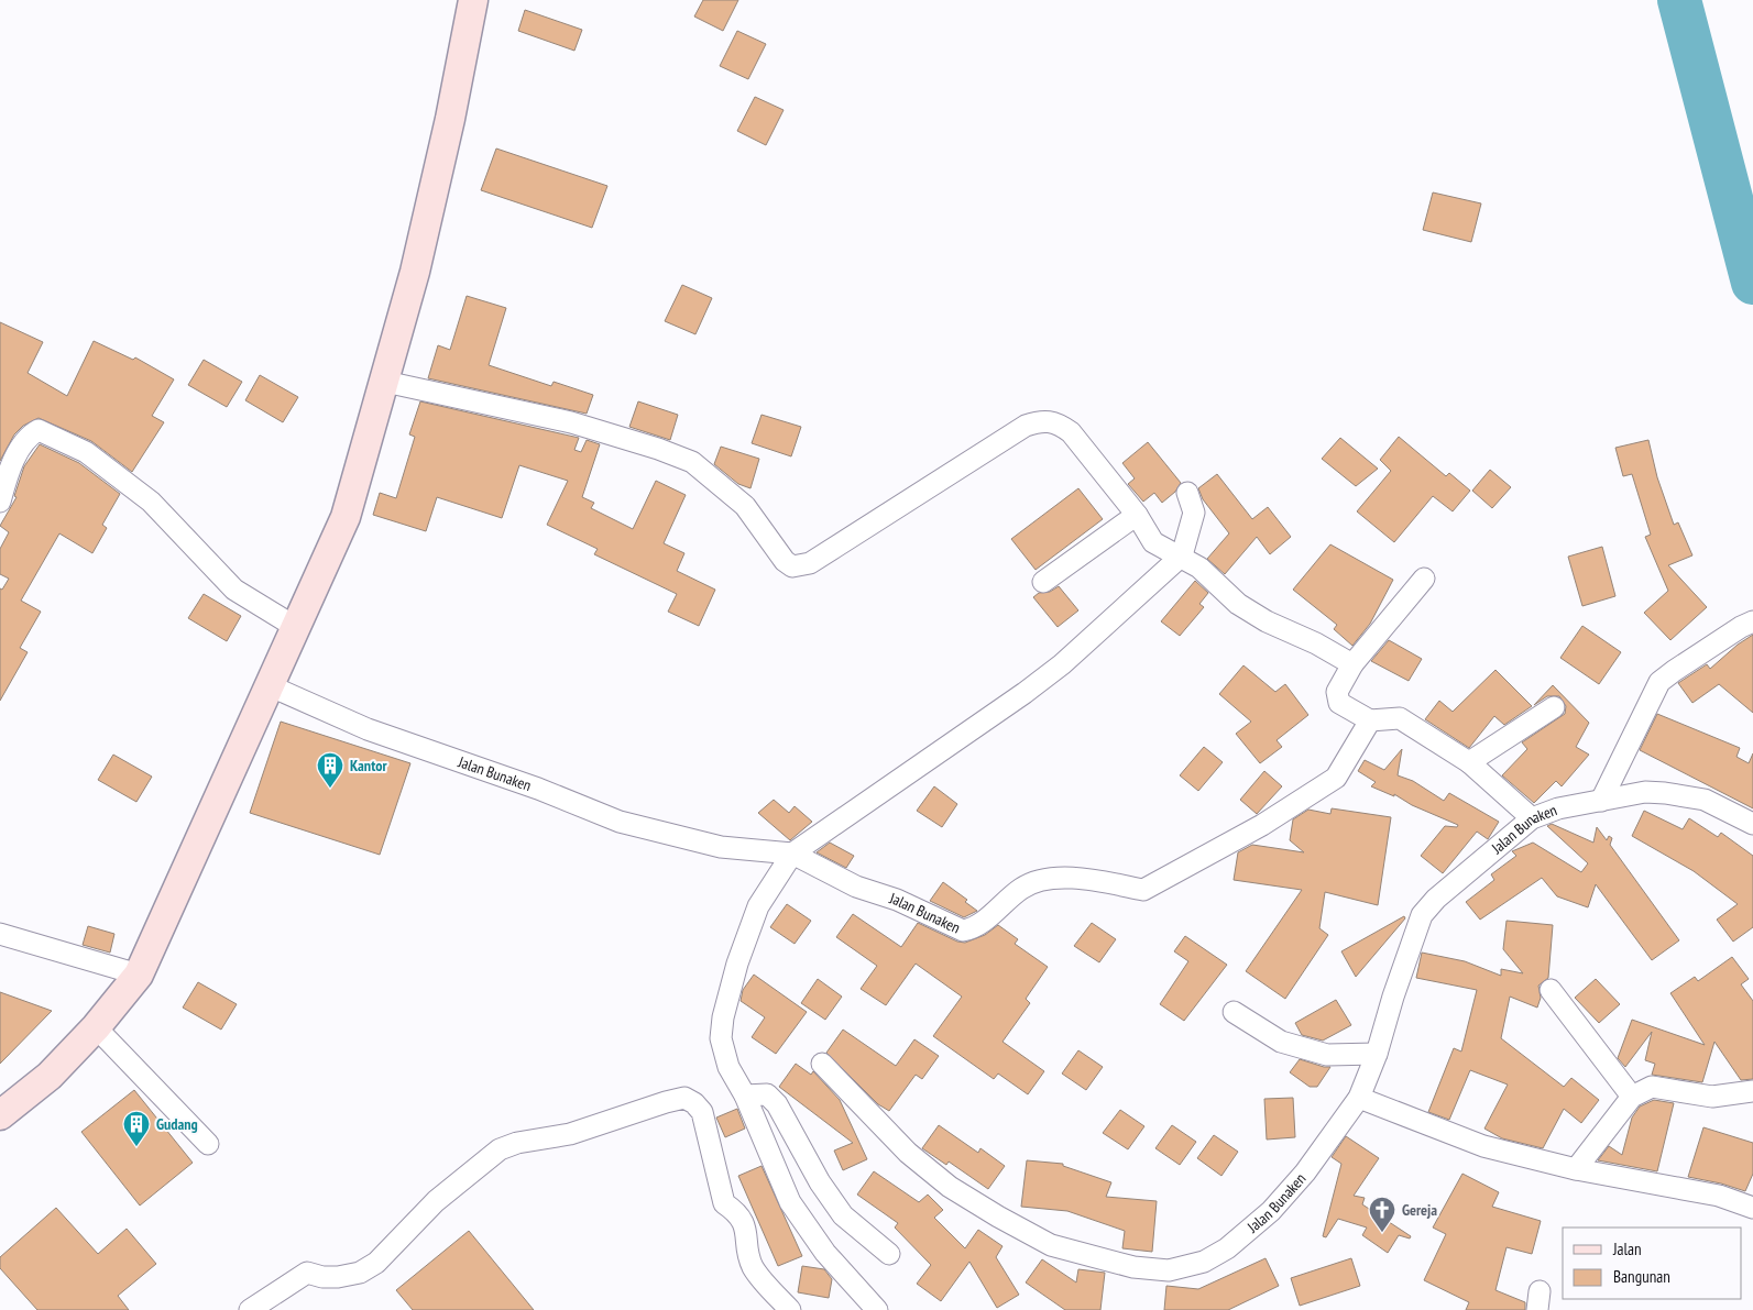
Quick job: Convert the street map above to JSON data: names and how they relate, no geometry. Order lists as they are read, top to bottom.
{
  "streets": {
    "street": ["Jalan Bunaken"]
  },
  "places": {
    "building": ["Kantor", "Gudang"],
    "church": ["Gereja"]
  },
  "legend": ["Jalan", "Bangunan"]
}
